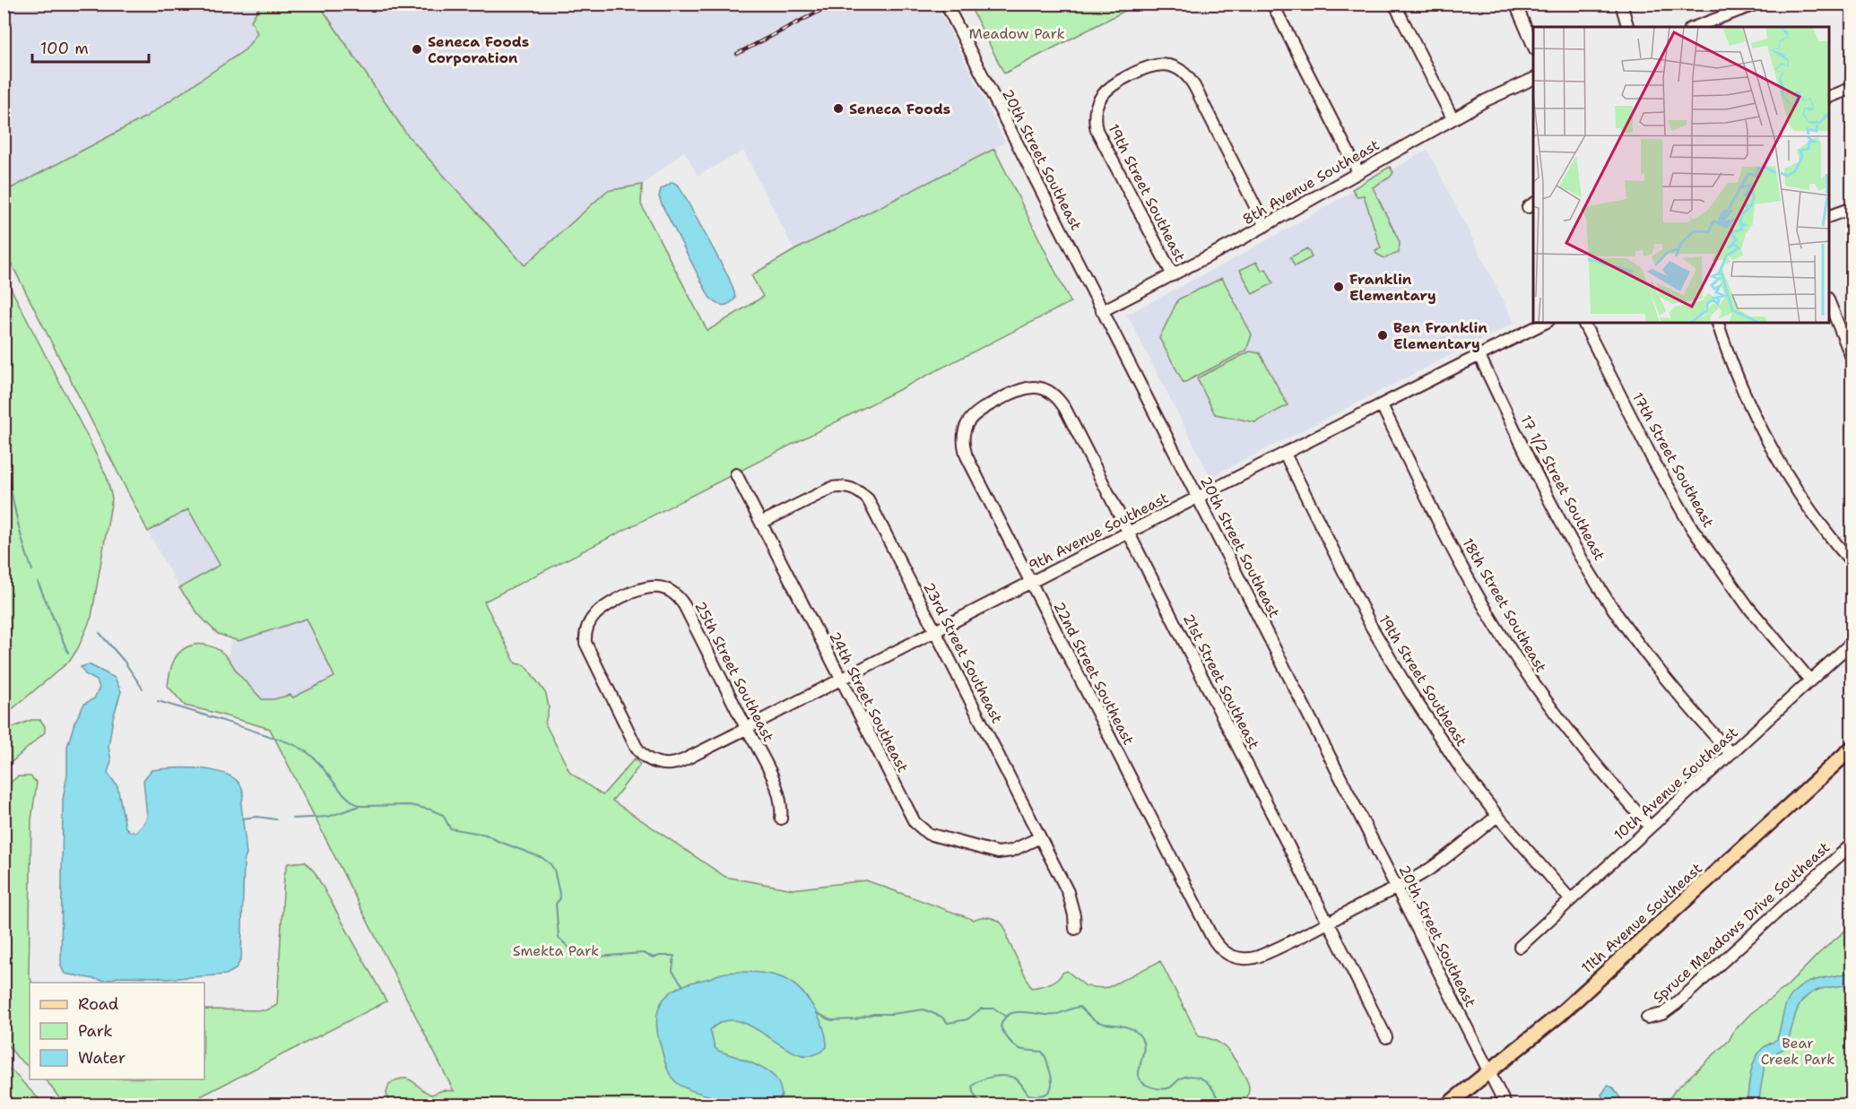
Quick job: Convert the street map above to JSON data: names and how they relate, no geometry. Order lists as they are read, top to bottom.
{
  "streets": {
    "main road": ["11th Avenue Southeast"],
    "street": [
      "20th Street Southeast",
      "8th Avenue Southeast",
      "19th Street Southeast",
      "17th Street Southeast",
      "17 1/2 Street Southeast",
      "9th Avenue Southeast",
      "18th Street Southeast",
      "23rd Street Southeast",
      "25th Street Southeast",
      "22nd Street Southeast",
      "21st Street Southeast",
      "24th Street Southeast",
      "10th Avenue Southeast",
      "Spruce Meadows Drive Southeast"
    ]
  },
  "crossings": [
    ["20th Street Southeast", "8th Avenue Southeast"],
    ["20th Street Southeast", "9th Avenue Southeast"],
    ["20th Street Southeast", "11th Avenue Southeast"],
    ["8th Avenue Southeast", "19th Street Southeast"],
    ["19th Street Southeast", "9th Avenue Southeast"],
    ["19th Street Southeast", "10th Avenue Southeast"],
    ["17th Street Southeast", "10th Avenue Southeast"],
    ["17 1/2 Street Southeast", "9th Avenue Southeast"],
    ["17 1/2 Street Southeast", "10th Avenue Southeast"],
    ["9th Avenue Southeast", "18th Street Southeast"],
    ["9th Avenue Southeast", "23rd Street Southeast"],
    ["9th Avenue Southeast", "25th Street Southeast"],
    ["9th Avenue Southeast", "22nd Street Southeast"],
    ["9th Avenue Southeast", "21st Street Southeast"],
    ["9th Avenue Southeast", "24th Street Southeast"],
    ["18th Street Southeast", "10th Avenue Southeast"],
    ["23rd Street Southeast", "24th Street Southeast"],
    ["22nd Street Southeast", "21st Street Southeast"]
  ],
  "parks": ["Meadow Park", "Smekta Park", "Bear Creek Park"],
  "places": [
    "Seneca Foods Corporation",
    "Seneca Foods",
    "Franklin Elementary",
    "Ben Franklin Elementary"
  ],
  "legend": ["Road", "Park", "Water"],
  "scale_bar": "100 m"
}
